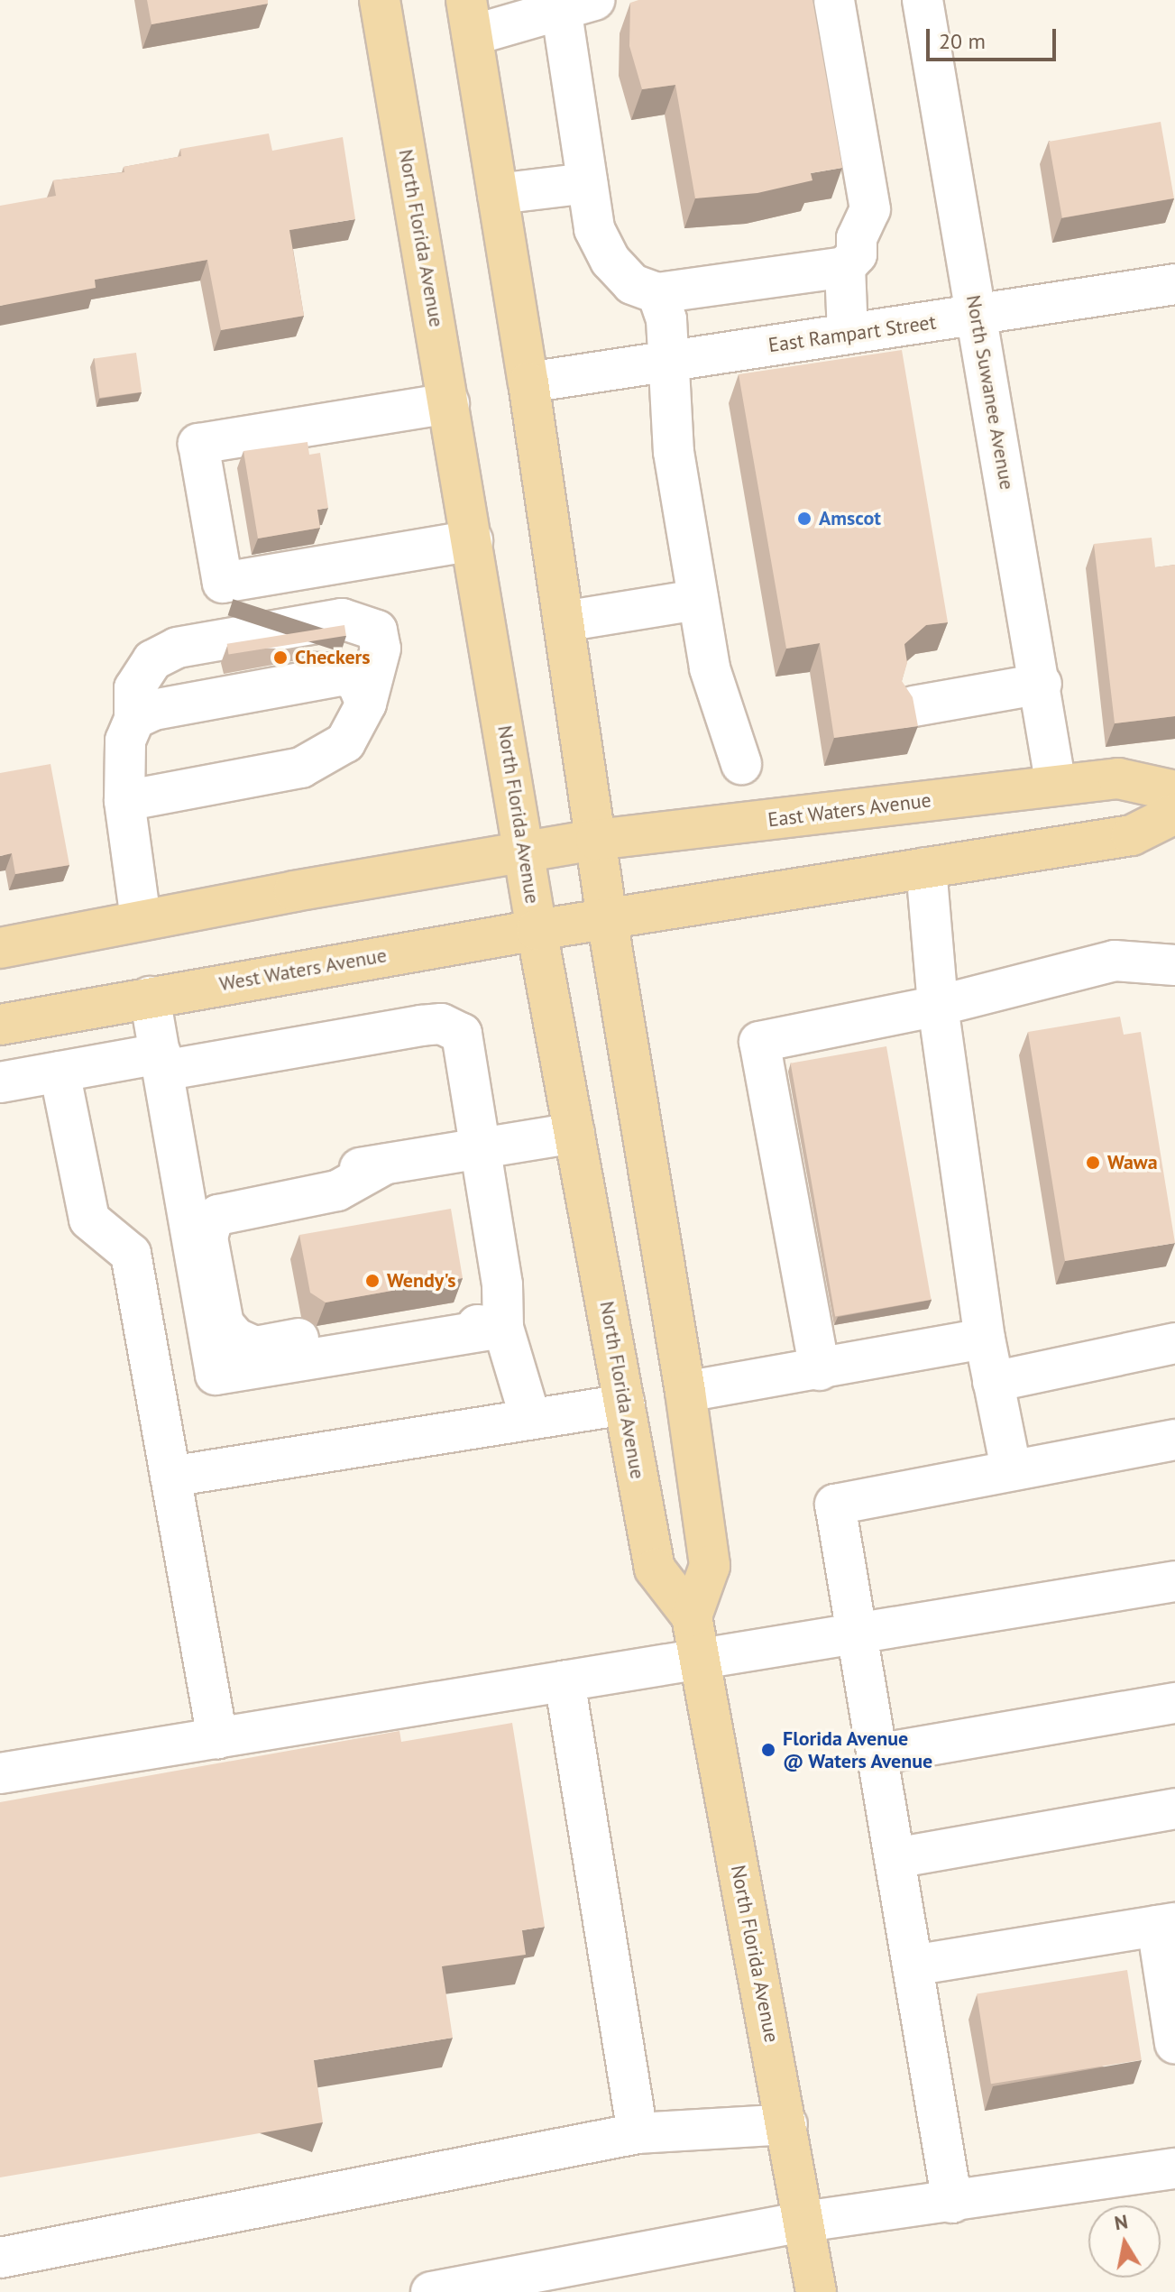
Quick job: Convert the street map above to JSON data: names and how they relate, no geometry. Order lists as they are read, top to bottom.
{
  "streets": {
    "main road": ["North Florida Avenue", "East Waters Avenue", "West Waters Avenue"],
    "street": ["East Rampart Street", "North Suwanee Avenue"]
  },
  "crossings": [
    ["North Florida Avenue", "East Rampart Street"],
    ["North Florida Avenue", "East Waters Avenue"],
    ["North Florida Avenue", "West Waters Avenue"],
    ["East Rampart Street", "North Suwanee Avenue"],
    ["North Suwanee Avenue", "East Waters Avenue"]
  ],
  "places": [
    "Amscot",
    "Checkers",
    "Wawa",
    "Wendy's",
    "Florida Avenue @ Waters Avenue"
  ],
  "scale_bar": "20 m",
  "north": "top"
}
